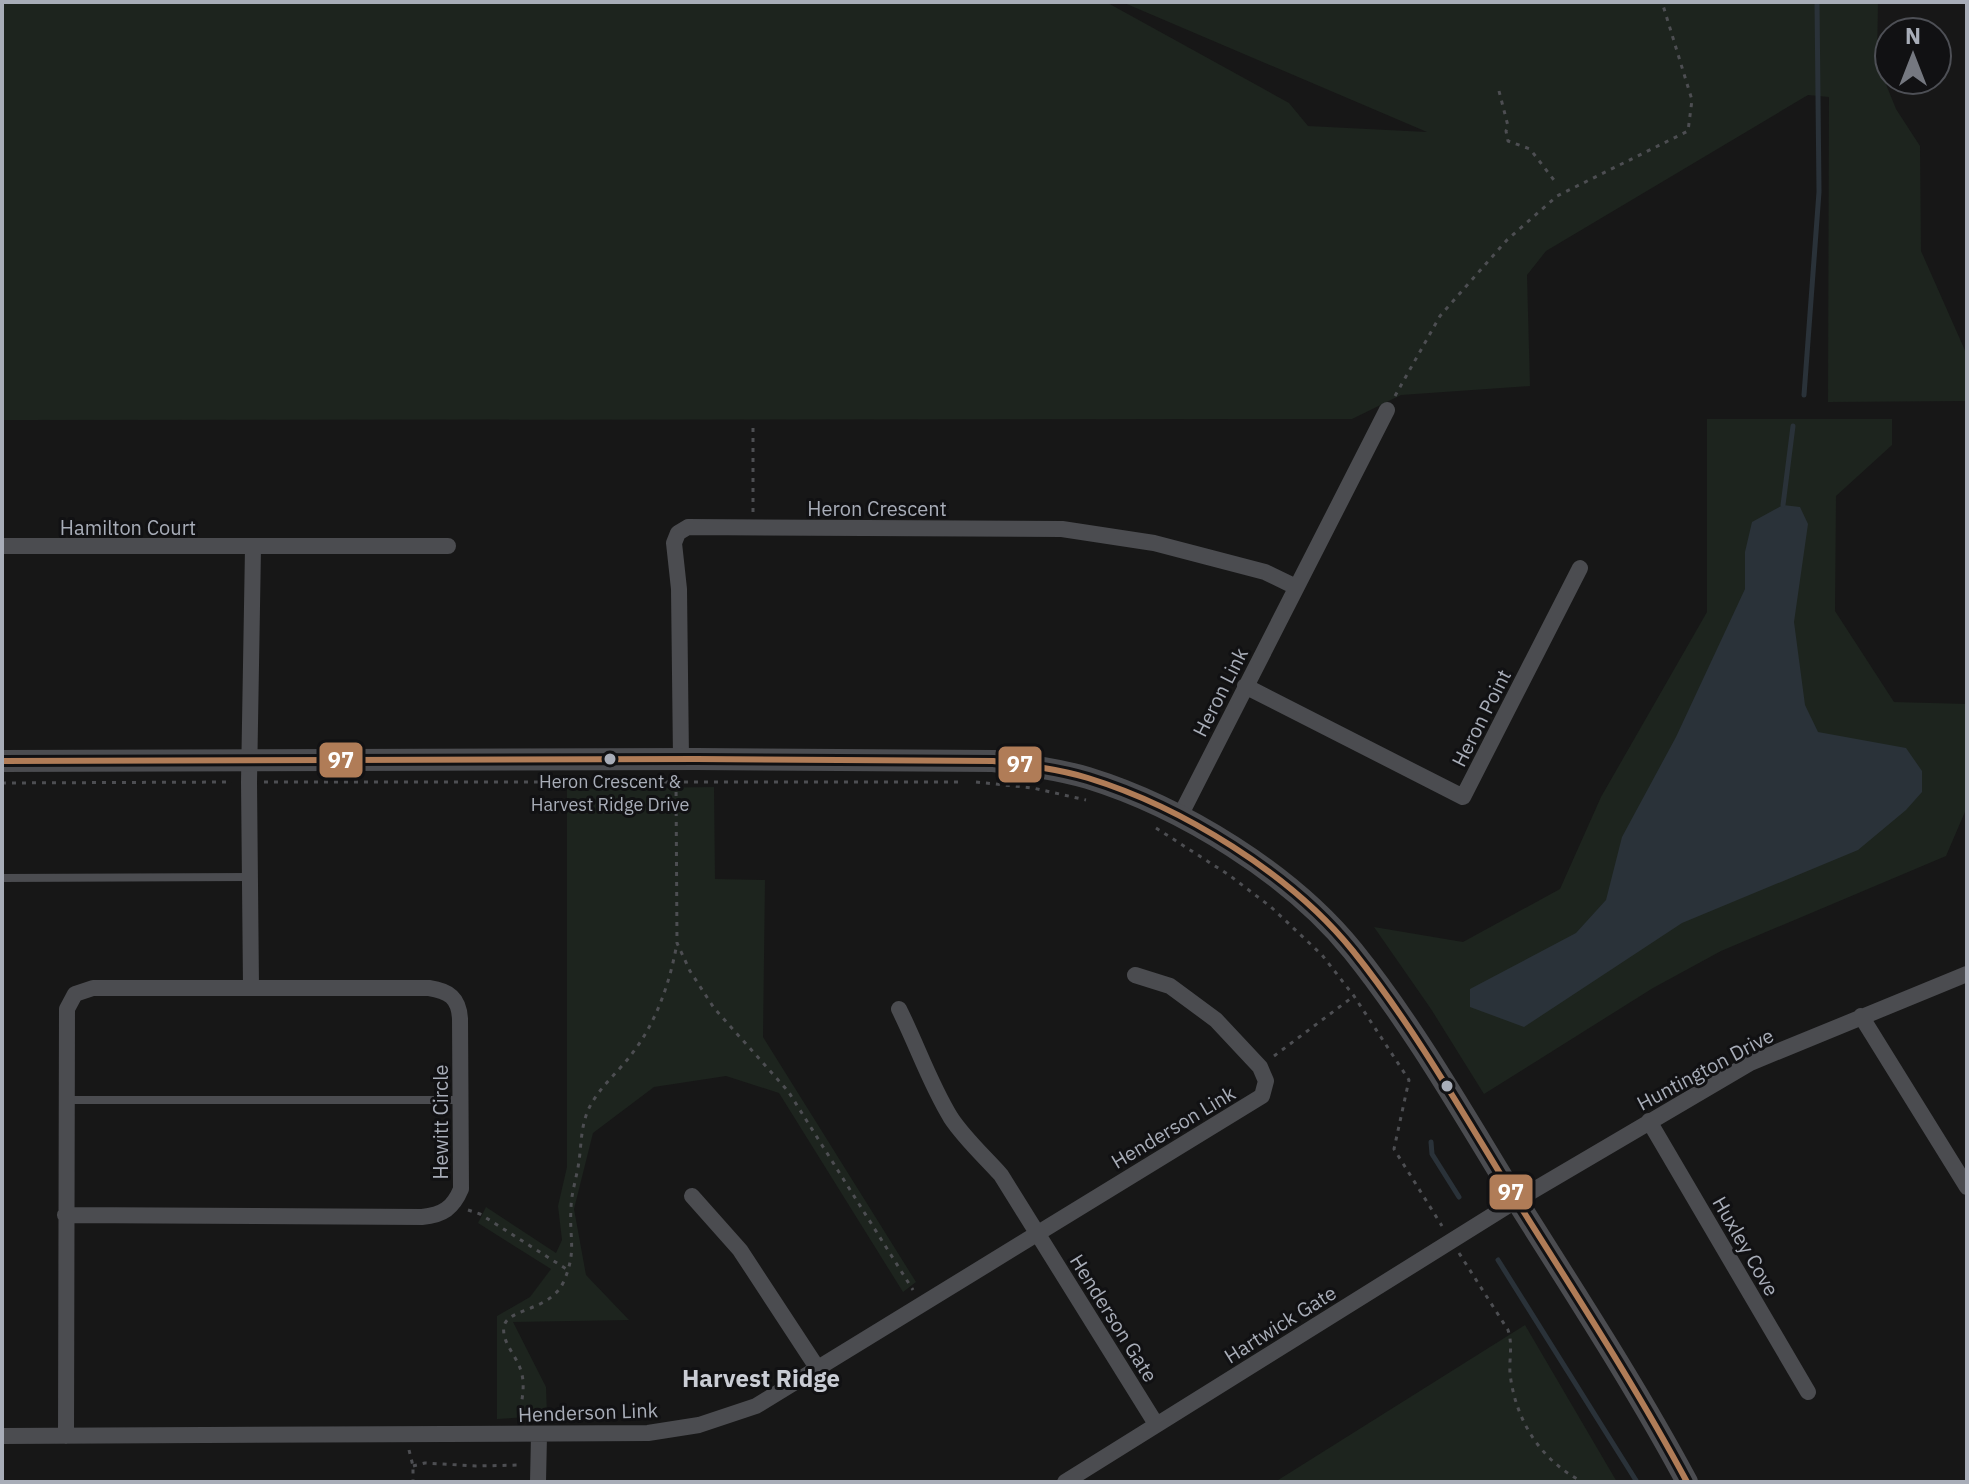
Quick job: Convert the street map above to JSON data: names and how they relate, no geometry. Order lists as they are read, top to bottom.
{
  "streets": {
    "street": [
      "Heron Crescent",
      "Hamilton Court",
      "Heron Link",
      "Heron Point",
      "Huntington Drive",
      "Hewitt Circle",
      "Henderson Link",
      "Huxley Cove",
      "Henderson Gate",
      "Hartwick Gate"
    ]
  },
  "crossings": [
    ["Heron Crescent", "Heron Link"],
    ["Heron Link", "Heron Point"],
    ["Huntington Drive", "Huxley Cove"],
    ["Huntington Drive", "Hartwick Gate"],
    ["Hewitt Circle", "Henderson Link"],
    ["Henderson Link", "Henderson Gate"],
    ["Henderson Gate", "Hartwick Gate"]
  ],
  "districts": ["Harvest Ridge"],
  "places": ["Heron Crescent & Harvest Ridge Drive"],
  "lines": ["transit line 97"],
  "north": "top"
}
